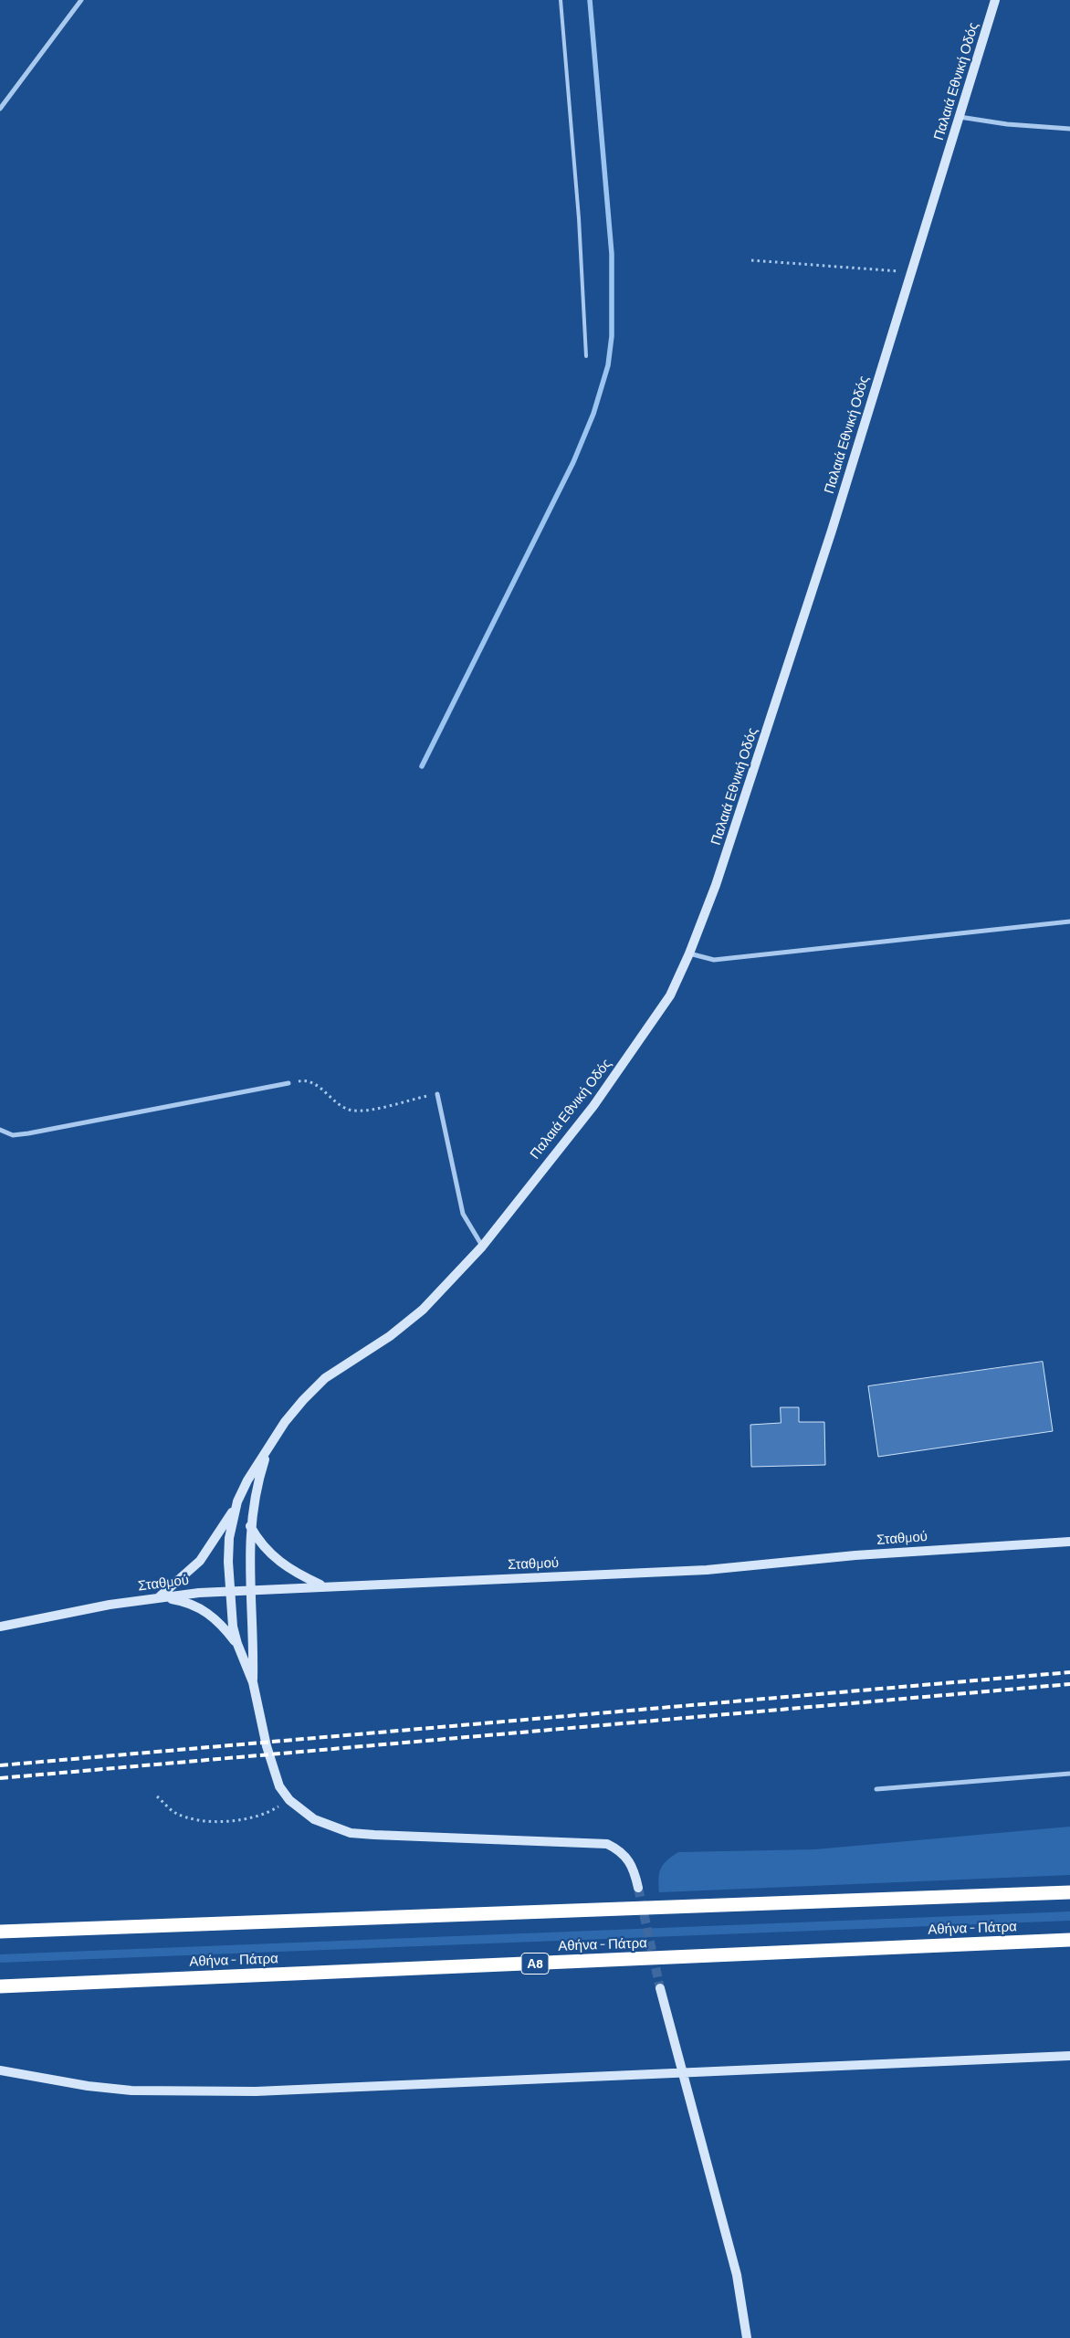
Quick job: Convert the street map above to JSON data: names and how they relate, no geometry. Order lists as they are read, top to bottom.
{
  "streets": {
    "highway": ["Αθήνα - Πάτρα", "Α8"],
    "street": ["Παλαιά Εθνική Οδός", "Σταθμού"]
  },
  "crossings": [
    ["Παλαιά Εθνική Οδός", "Σταθμού"]
  ]
}
